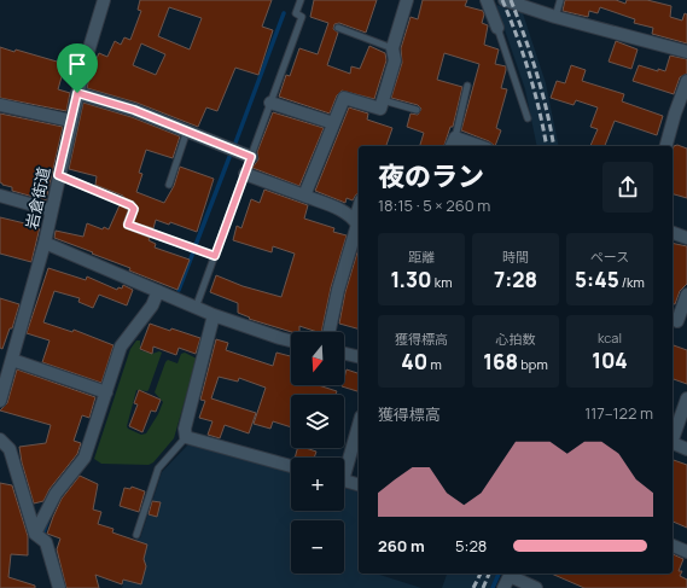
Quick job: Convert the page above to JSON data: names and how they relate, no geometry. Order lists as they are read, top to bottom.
{
  "streets": {
    "street": ["岩倉街道"]
  },
  "north": "bottom",
  "page": {
    "heading": ["夜のラン", "18:15 · 5 × 260 m"],
    "stats": [
      ["距離", "1.30 km"],
      ["時間", "7:28"],
      ["ペース", "5:45 /km"],
      ["獲得標高", "40 m"],
      ["心拍数", "168 bpm"],
      ["kcal", "104"]
    ],
    "map_buttons": ["+", "−"],
    "chart": ["獲得標高", "117–122 m"],
    "list": [
      {
        "name": "260 m",
        "note": "5:28"
      }
    ]
  }
}
